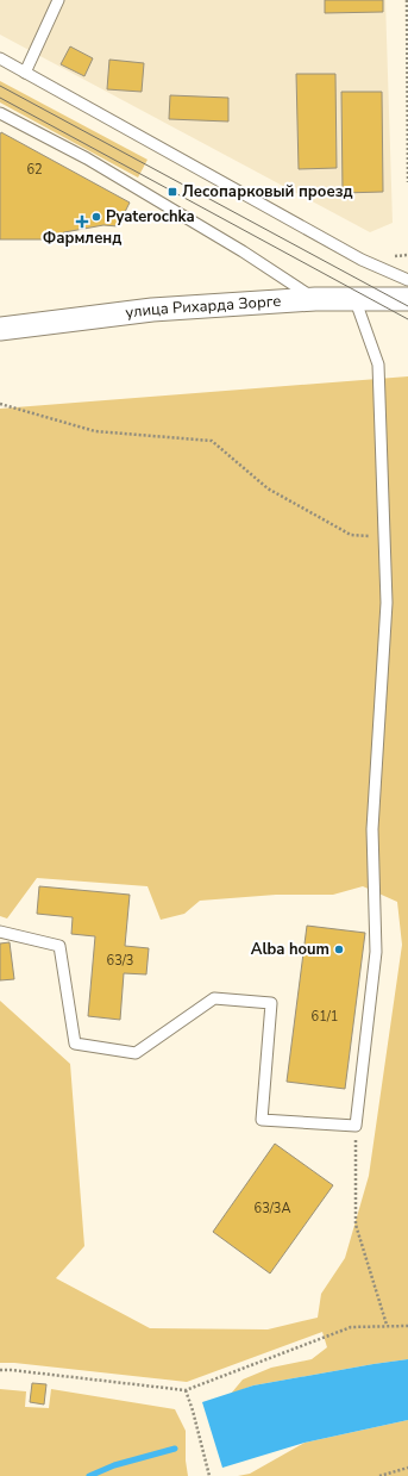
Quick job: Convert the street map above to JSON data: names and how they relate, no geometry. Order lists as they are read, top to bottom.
{
  "streets": {
    "street": ["улица Рихарда Зорге"]
  },
  "places": {
    "transit": ["Лесопарковый проезд"],
    "other": ["Pyaterochka", "Alba houm"],
    "health": ["Фармленд"]
  },
  "house_numbers": [
    "62",
    "63/3",
    "61/1",
    "63/3А"
  ]
}
